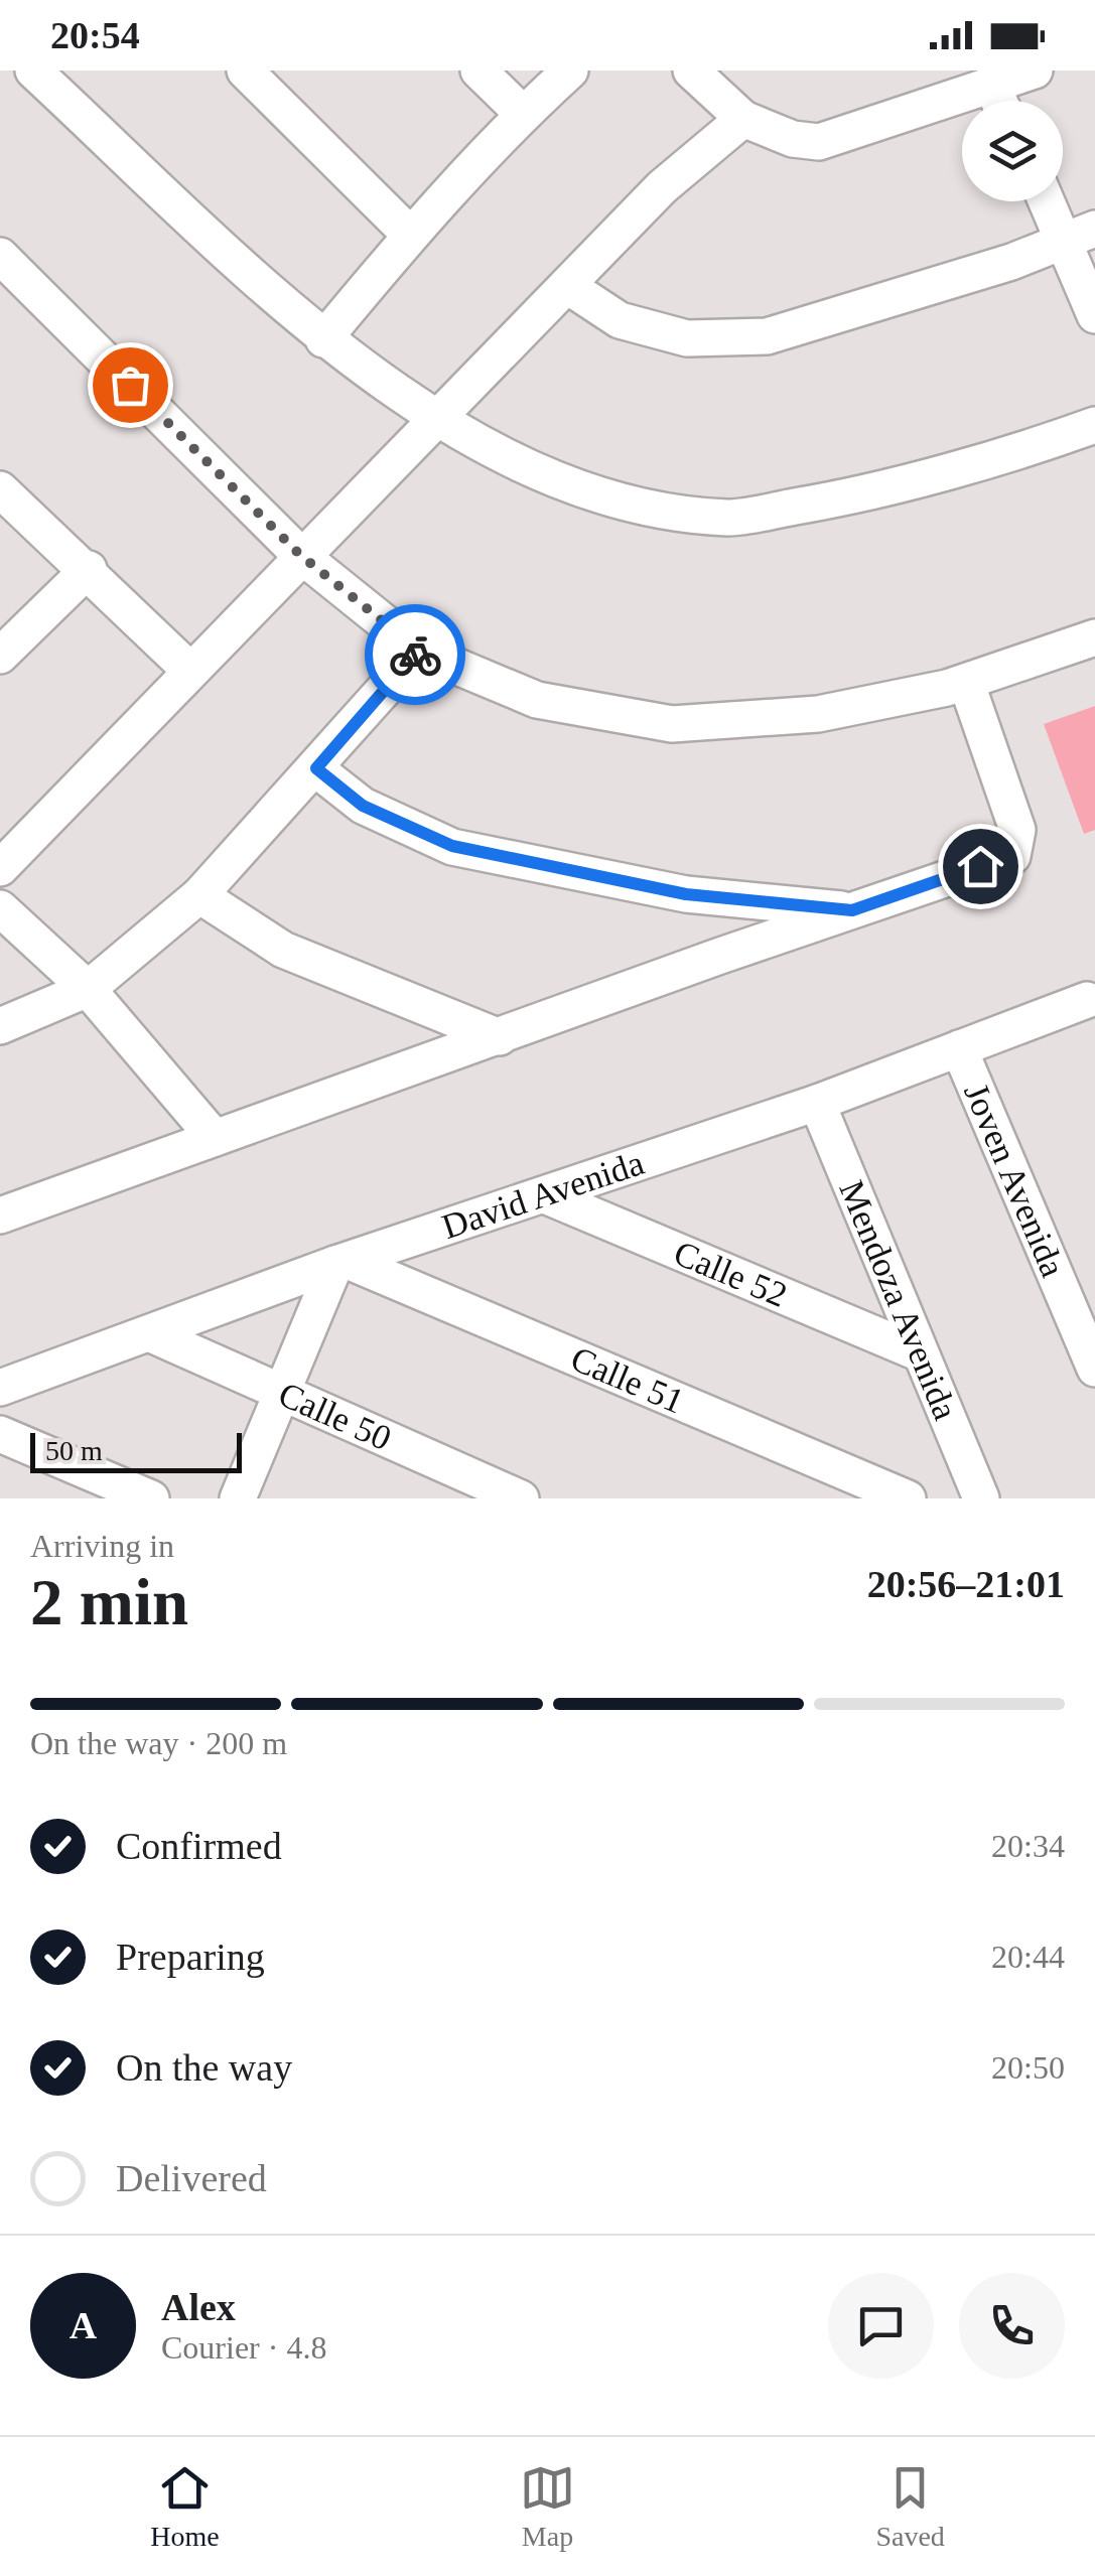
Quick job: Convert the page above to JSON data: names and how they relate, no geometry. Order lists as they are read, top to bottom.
{
  "streets": {
    "street": [
      "Joven Avenida",
      "David Avenida",
      "Calle 52",
      "Mendoza Avenida",
      "Calle 51",
      "Calle 50"
    ]
  },
  "crossings": [
    ["Joven Avenida", "David Avenida"],
    ["David Avenida", "Calle 52"],
    ["David Avenida", "Mendoza Avenida"],
    ["David Avenida", "Calle 51"],
    ["David Avenida", "Calle 50"],
    ["Calle 52", "Mendoza Avenida"]
  ],
  "scale_bar": "50 m",
  "page": {
    "status": "20:54",
    "scale": "50 m",
    "heading": ["2 min", "Arriving in", "20:56–21:01"],
    "panel": ["Alex", "Courier · 4.8"],
    "bar": "On the way · 200 m",
    "list": [
      ["Confirmed", "20:34"],
      ["Preparing", "20:44"],
      ["On the way", "20:50"],
      "Delivered"
    ],
    "round": "A",
    "tabs": ["Home", "Map", "Saved"]
  }
}
